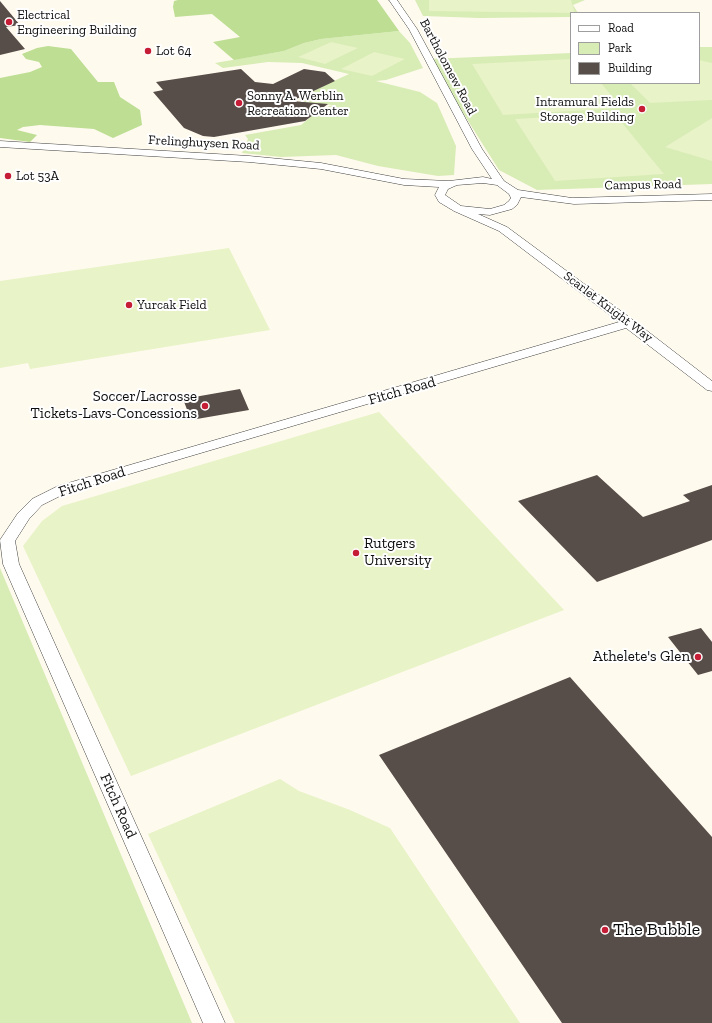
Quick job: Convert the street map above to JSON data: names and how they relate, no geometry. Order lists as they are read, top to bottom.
{
  "streets": {
    "street": [
      "Bartholomew Road",
      "Frelinghuysen Road",
      "Campus Road",
      "Scarlet Knight Way",
      "Fitch Road"
    ]
  },
  "crossings": [
    ["Frelinghuysen Road", "Campus Road"],
    ["Scarlet Knight Way", "Fitch Road"]
  ],
  "places": [
    "Electrical Engineering Building",
    "Lot 64",
    "Sonny A. Werblin Recreation Center",
    "Intramural Fields Storage Building",
    "Lot 53A",
    "Yurcak Field",
    "Soccer/Lacrosse Tickets-Lavs-Concessions",
    "Rutgers University",
    "Athelete's Glen",
    "The Bubble"
  ],
  "legend": ["Road", "Park", "Building"]
}
